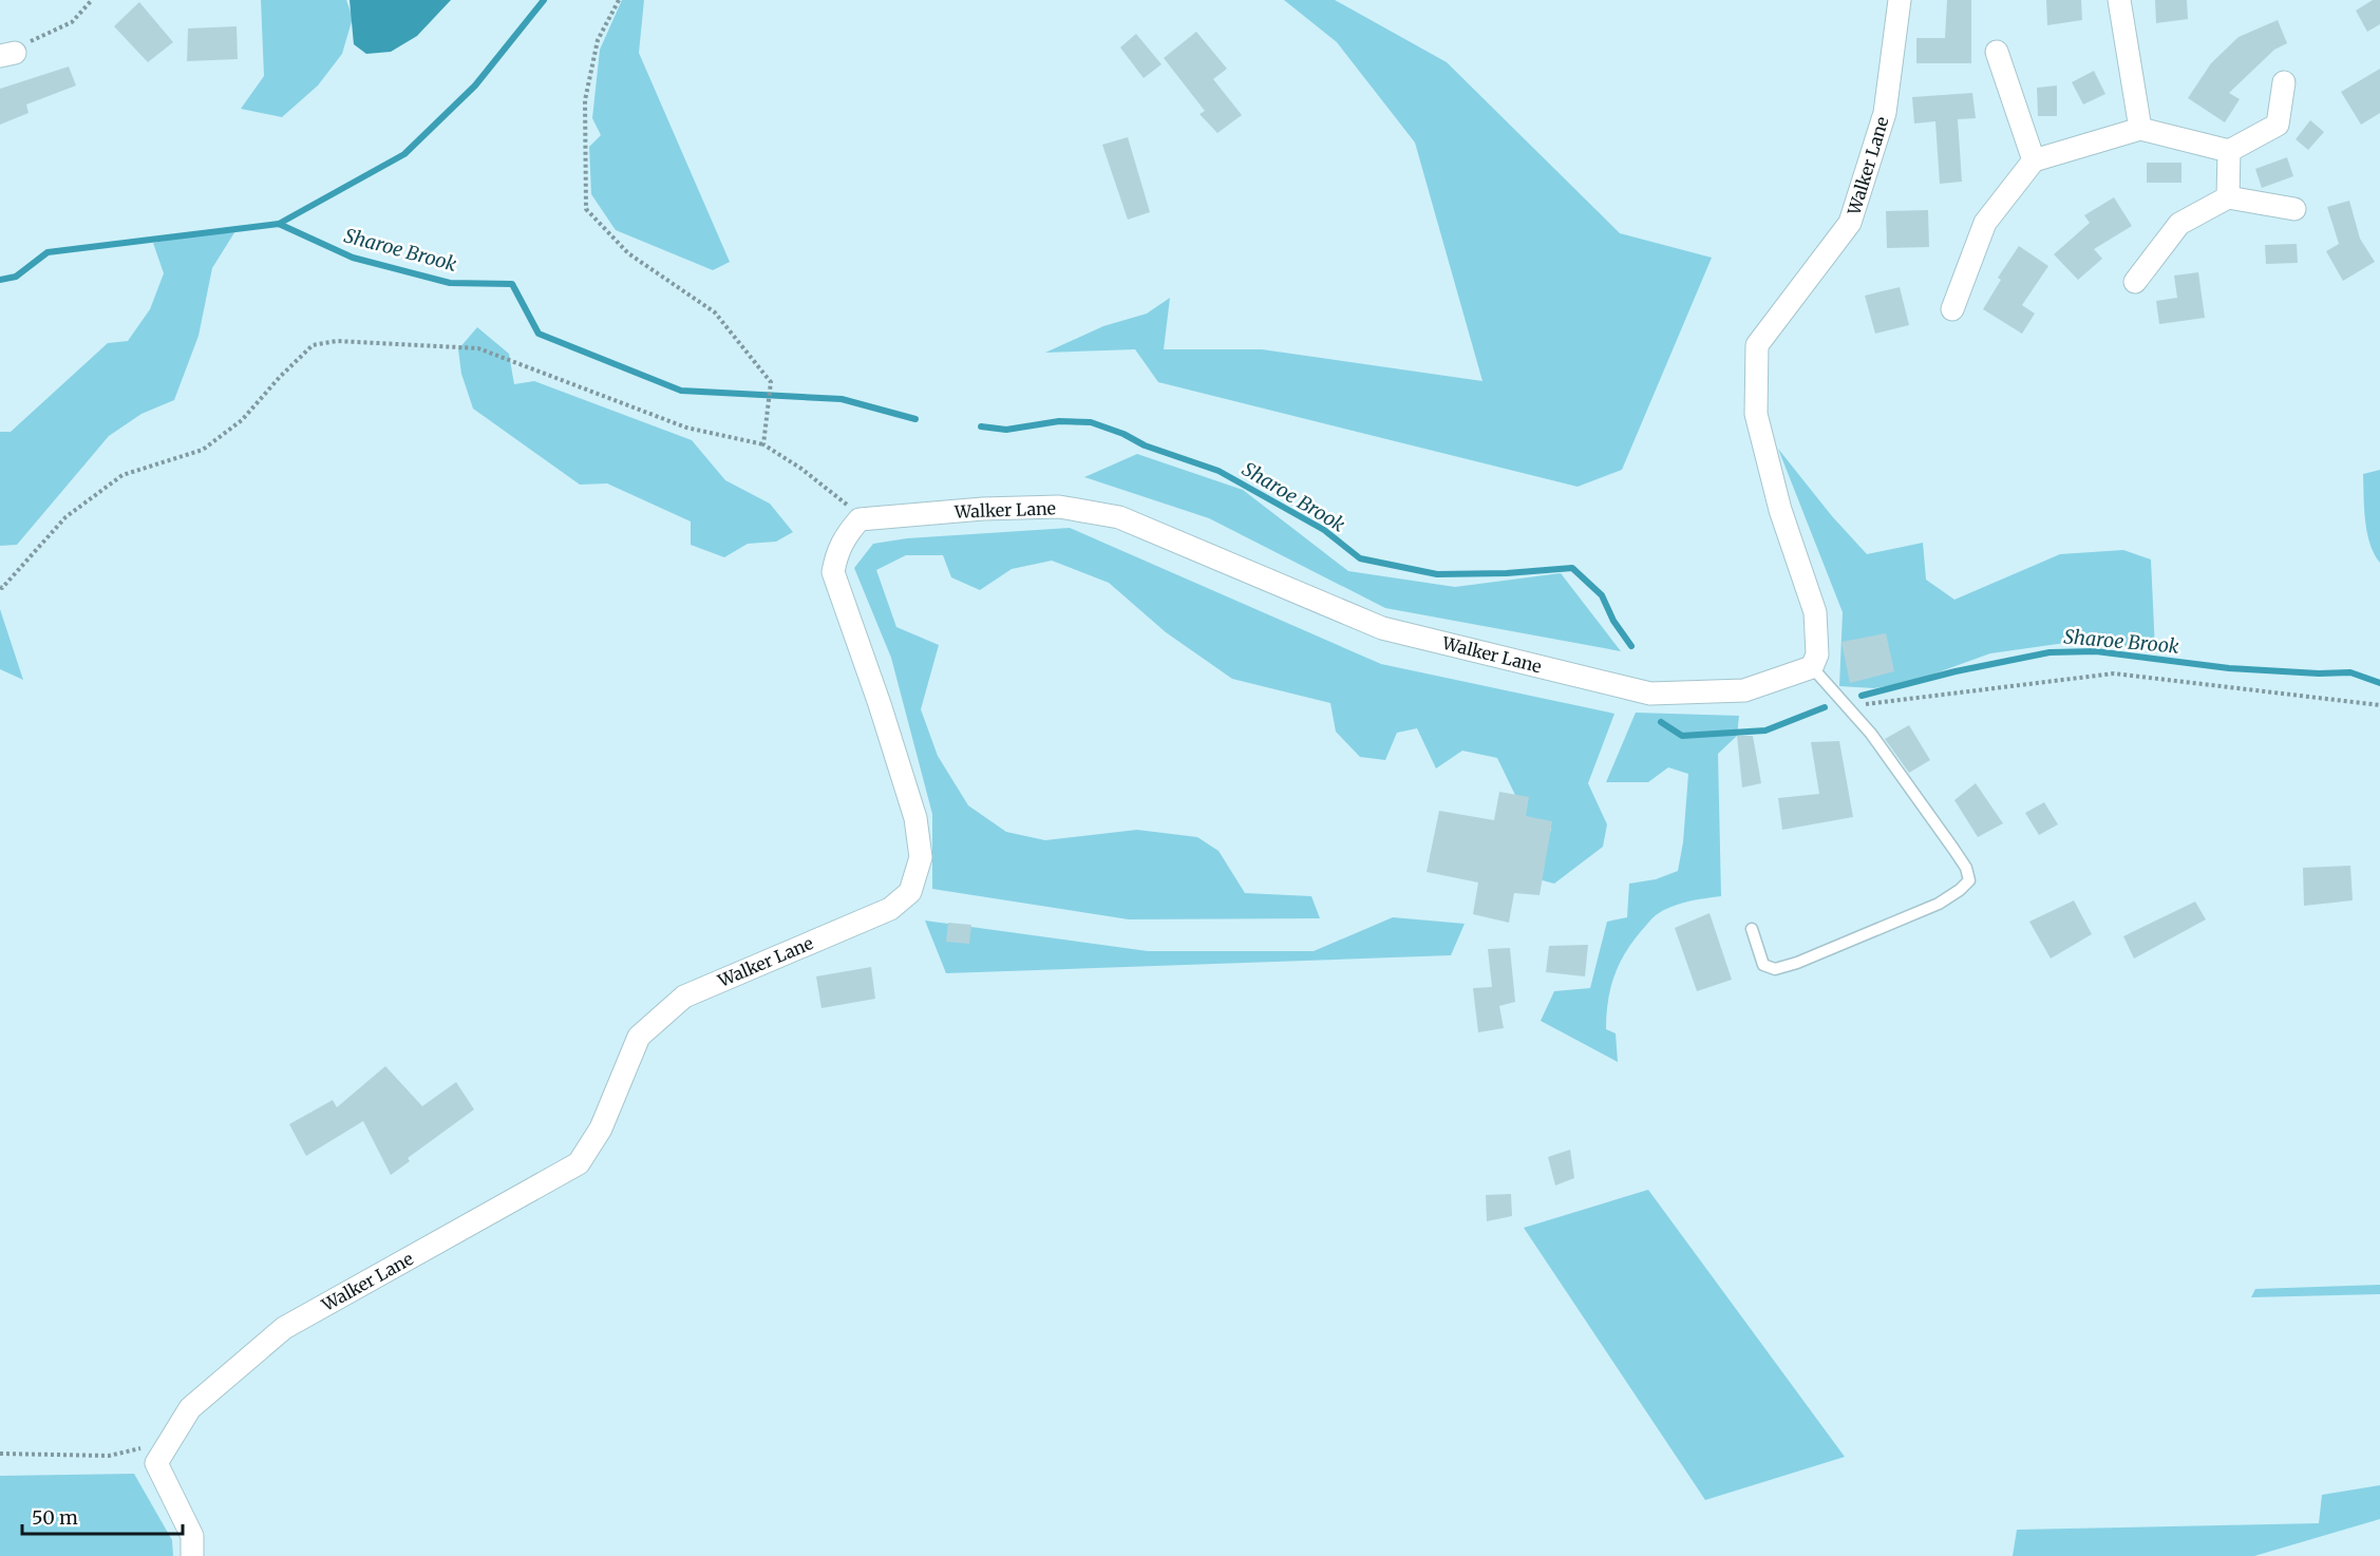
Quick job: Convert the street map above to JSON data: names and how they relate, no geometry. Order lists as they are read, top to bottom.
{
  "streets": {
    "street": ["Walker Lane"]
  },
  "water": ["Sharoe Brook"],
  "scale_bar": "50 m"
}
